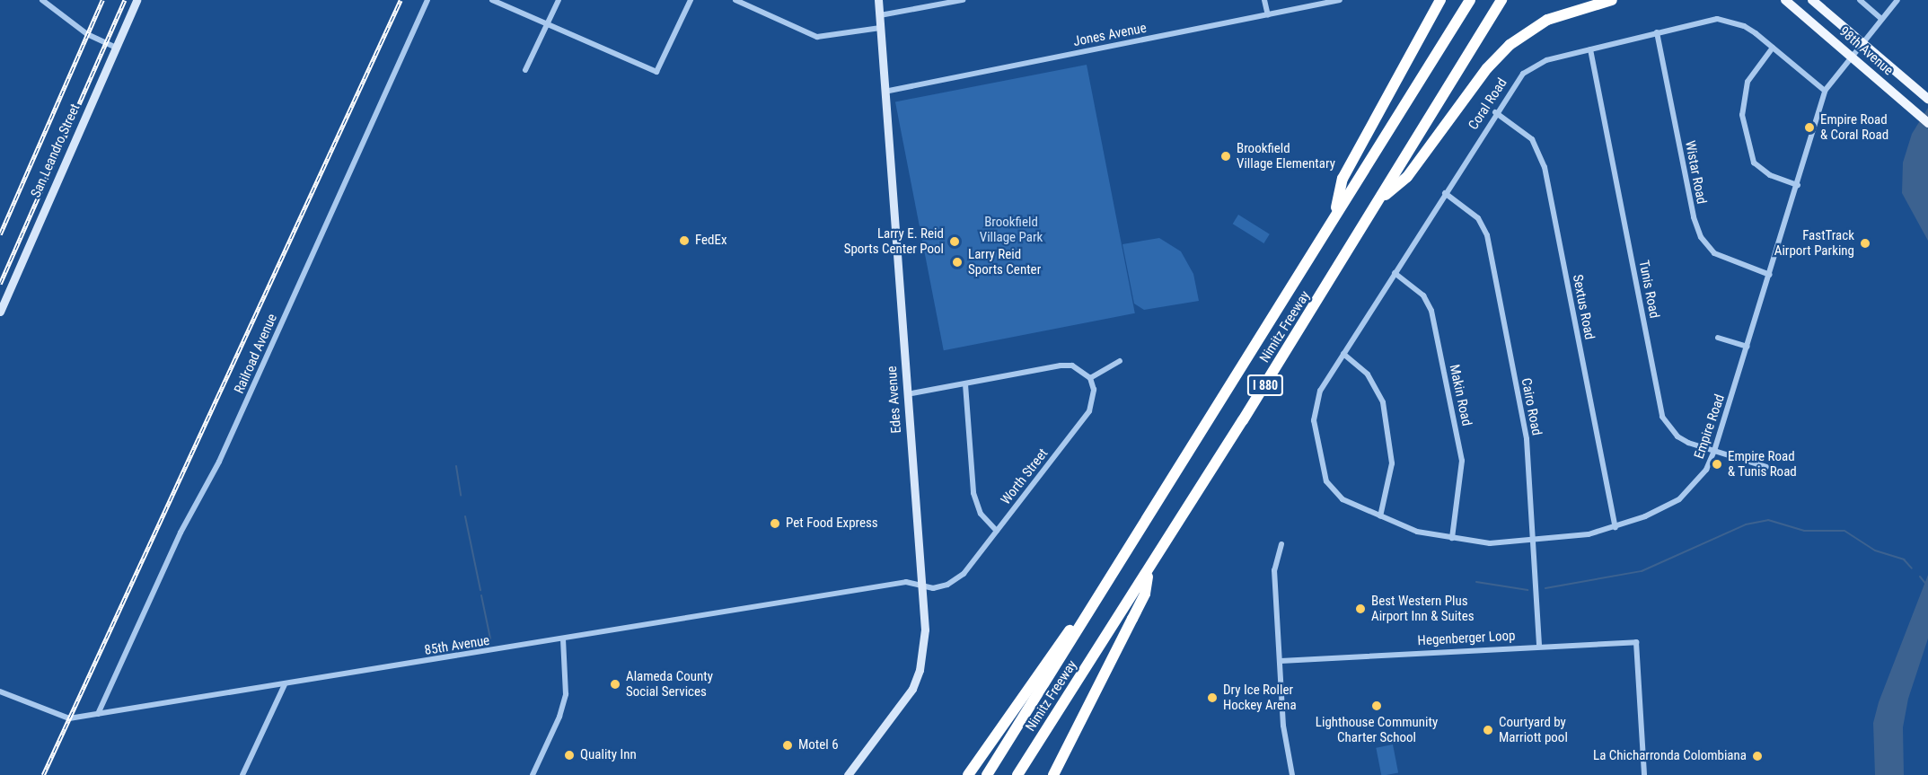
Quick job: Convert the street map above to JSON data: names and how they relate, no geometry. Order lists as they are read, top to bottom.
{
  "streets": {
    "highway": ["Nimitz Freeway", "I 880"],
    "main road": ["98th Avenue"],
    "street": [
      "Jones Avenue",
      "Coral Road",
      "San Leandro Street",
      "Wistar Road",
      "Tunis Road",
      "Sextus Road",
      "Railroad Avenue",
      "Makin Road",
      "Edes Avenue",
      "Cairo Road",
      "Empire Road",
      "Worth Street",
      "Hegenberger Loop",
      "85th Avenue"
    ]
  },
  "crossings": [
    ["Jones Avenue", "Edes Avenue"],
    ["98th Avenue", "Empire Road"],
    ["Coral Road", "Wistar Road"],
    ["Coral Road", "Tunis Road"],
    ["Coral Road", "Sextus Road"],
    ["Coral Road", "Makin Road"],
    ["Coral Road", "Cairo Road"],
    ["Coral Road", "Empire Road"],
    ["Wistar Road", "Empire Road"],
    ["Tunis Road", "Empire Road"],
    ["Sextus Road", "Empire Road"],
    ["Railroad Avenue", "85th Avenue"],
    ["Makin Road", "Empire Road"],
    ["Edes Avenue", "Worth Street"],
    ["Edes Avenue", "85th Avenue"],
    ["Cairo Road", "Empire Road"],
    ["Cairo Road", "Hegenberger Loop"],
    ["Worth Street", "85th Avenue"]
  ],
  "parks": ["Brookfield Village Park"],
  "places": [
    "Empire Road & Coral Road",
    "Brookfield Village Elementary",
    "FedEx",
    "Larry E. Reid Sports Center Pool",
    "FastTrack Airport Parking",
    "Larry Reid Sports Center",
    "Empire Road & Tunis Road",
    "Pet Food Express",
    "Best Western Plus Airport Inn & Suites",
    "Alameda County Social Services",
    "Dry Ice Roller Hockey Arena",
    "Lighthouse Community Charter School",
    "Courtyard by Marriott pool",
    "Motel 6",
    "Quality Inn",
    "La Chicharronda Colombiana"
  ]
}
